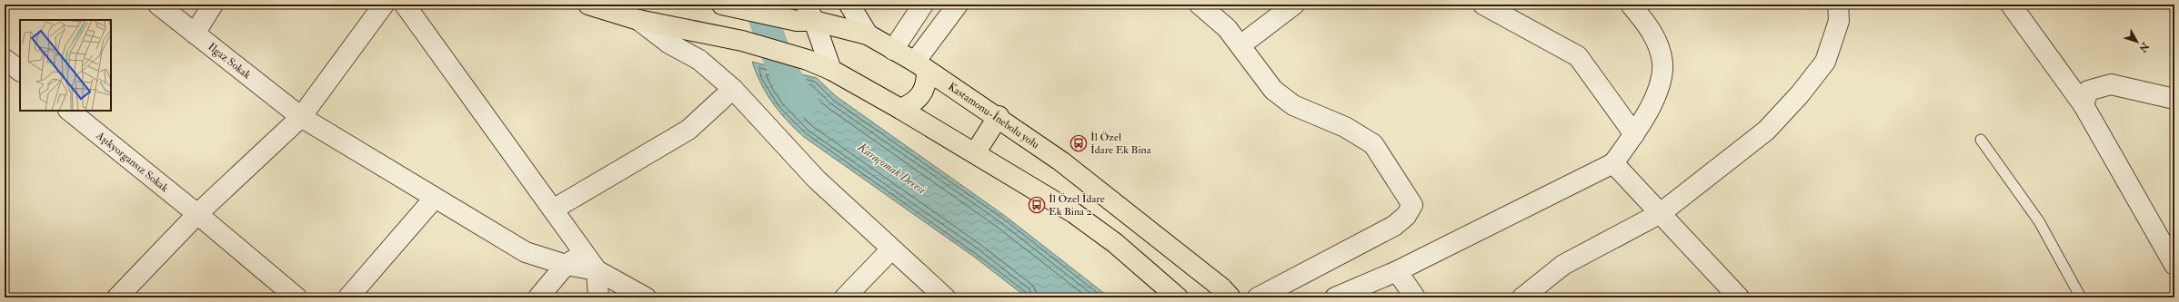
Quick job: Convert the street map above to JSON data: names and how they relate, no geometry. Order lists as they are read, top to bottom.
{
  "streets": {
    "main road": ["Kastamonu-İnebolu yolu"],
    "street": ["Ilgaz Sokak", "Aşıkyorgansız Sokak"]
  },
  "water": ["Karaçomak Deresi"],
  "places": {
    "bus stop": ["İl Özel İdare Ek Bina", "İl Özel İdare Ek Bina 2"]
  },
  "north": "bottom right"
}
